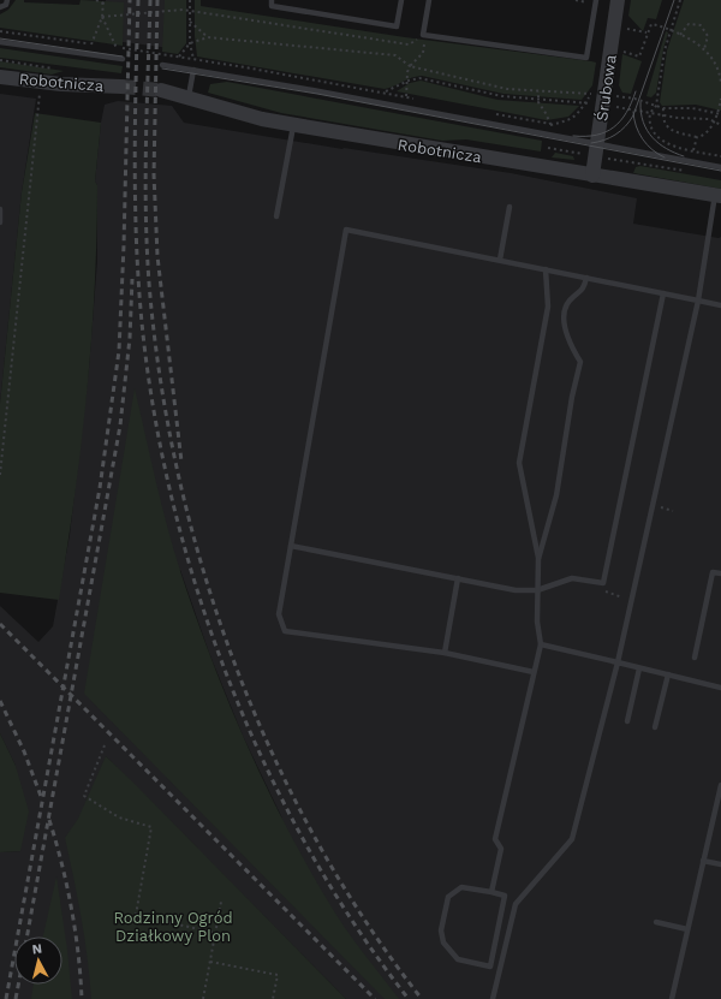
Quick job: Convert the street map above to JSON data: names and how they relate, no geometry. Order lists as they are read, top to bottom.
{
  "streets": {
    "street": ["Robotnicza", "Śrubowa"]
  },
  "crossings": [
    ["Robotnicza", "Śrubowa"]
  ],
  "parks": ["Rodzinny Ogród Działkowy Plon"],
  "north": "top"
}
